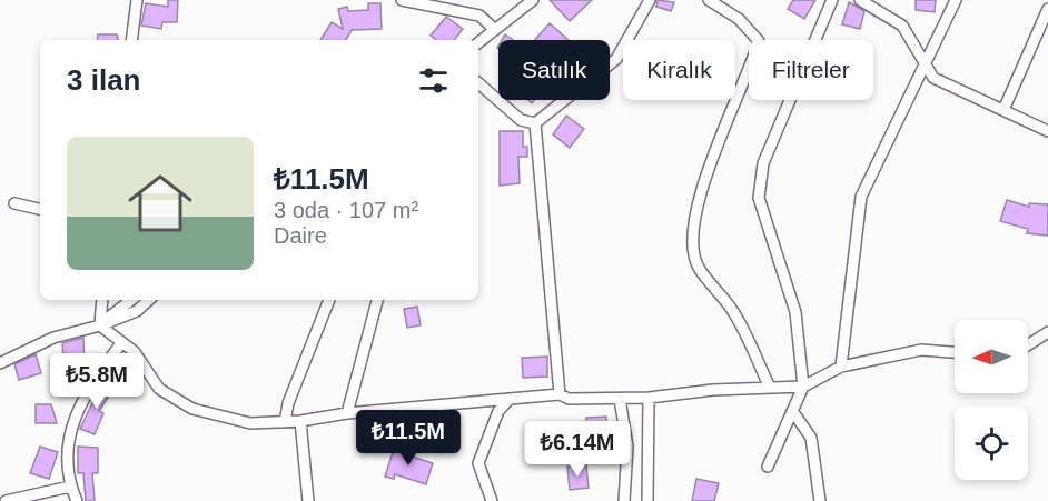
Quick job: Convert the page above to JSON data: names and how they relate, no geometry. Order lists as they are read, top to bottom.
{
  "north": "left",
  "page": {
    "chip": ["Satılık", "Kiralık", "Filtreler"],
    "heading": "3 ilan",
    "list": [
      {
        "name": "₺11.5M",
        "note": "3 oda · 107 m² · Daire"
      }
    ],
    "price": ["₺5.8M", "₺11.5M", "₺6.14M"]
  }
}
